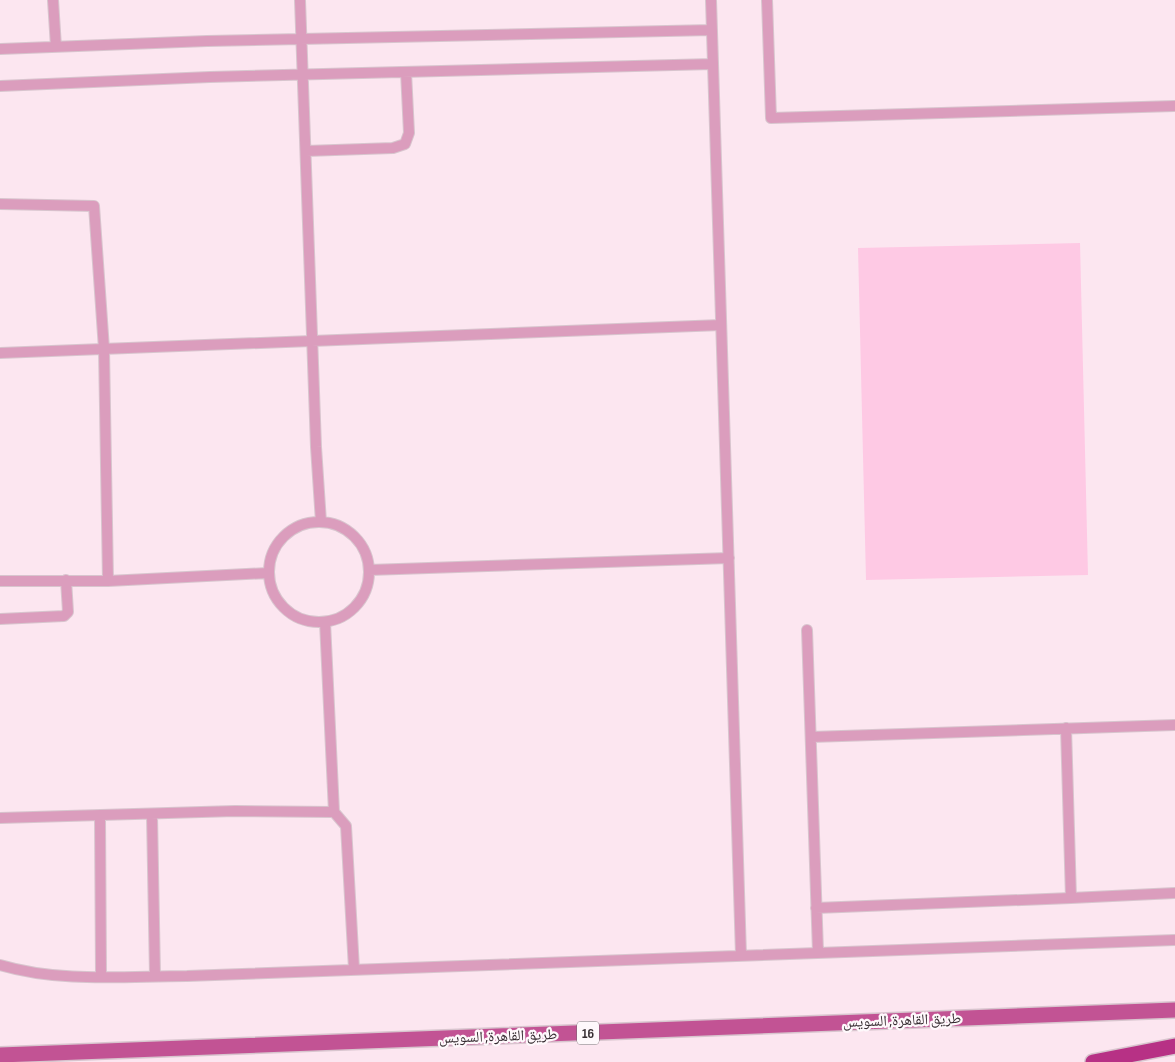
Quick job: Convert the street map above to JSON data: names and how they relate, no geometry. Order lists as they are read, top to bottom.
{
  "streets": {
    "main road": ["طريق القاهرة, السويس", "16"]
  }
}
